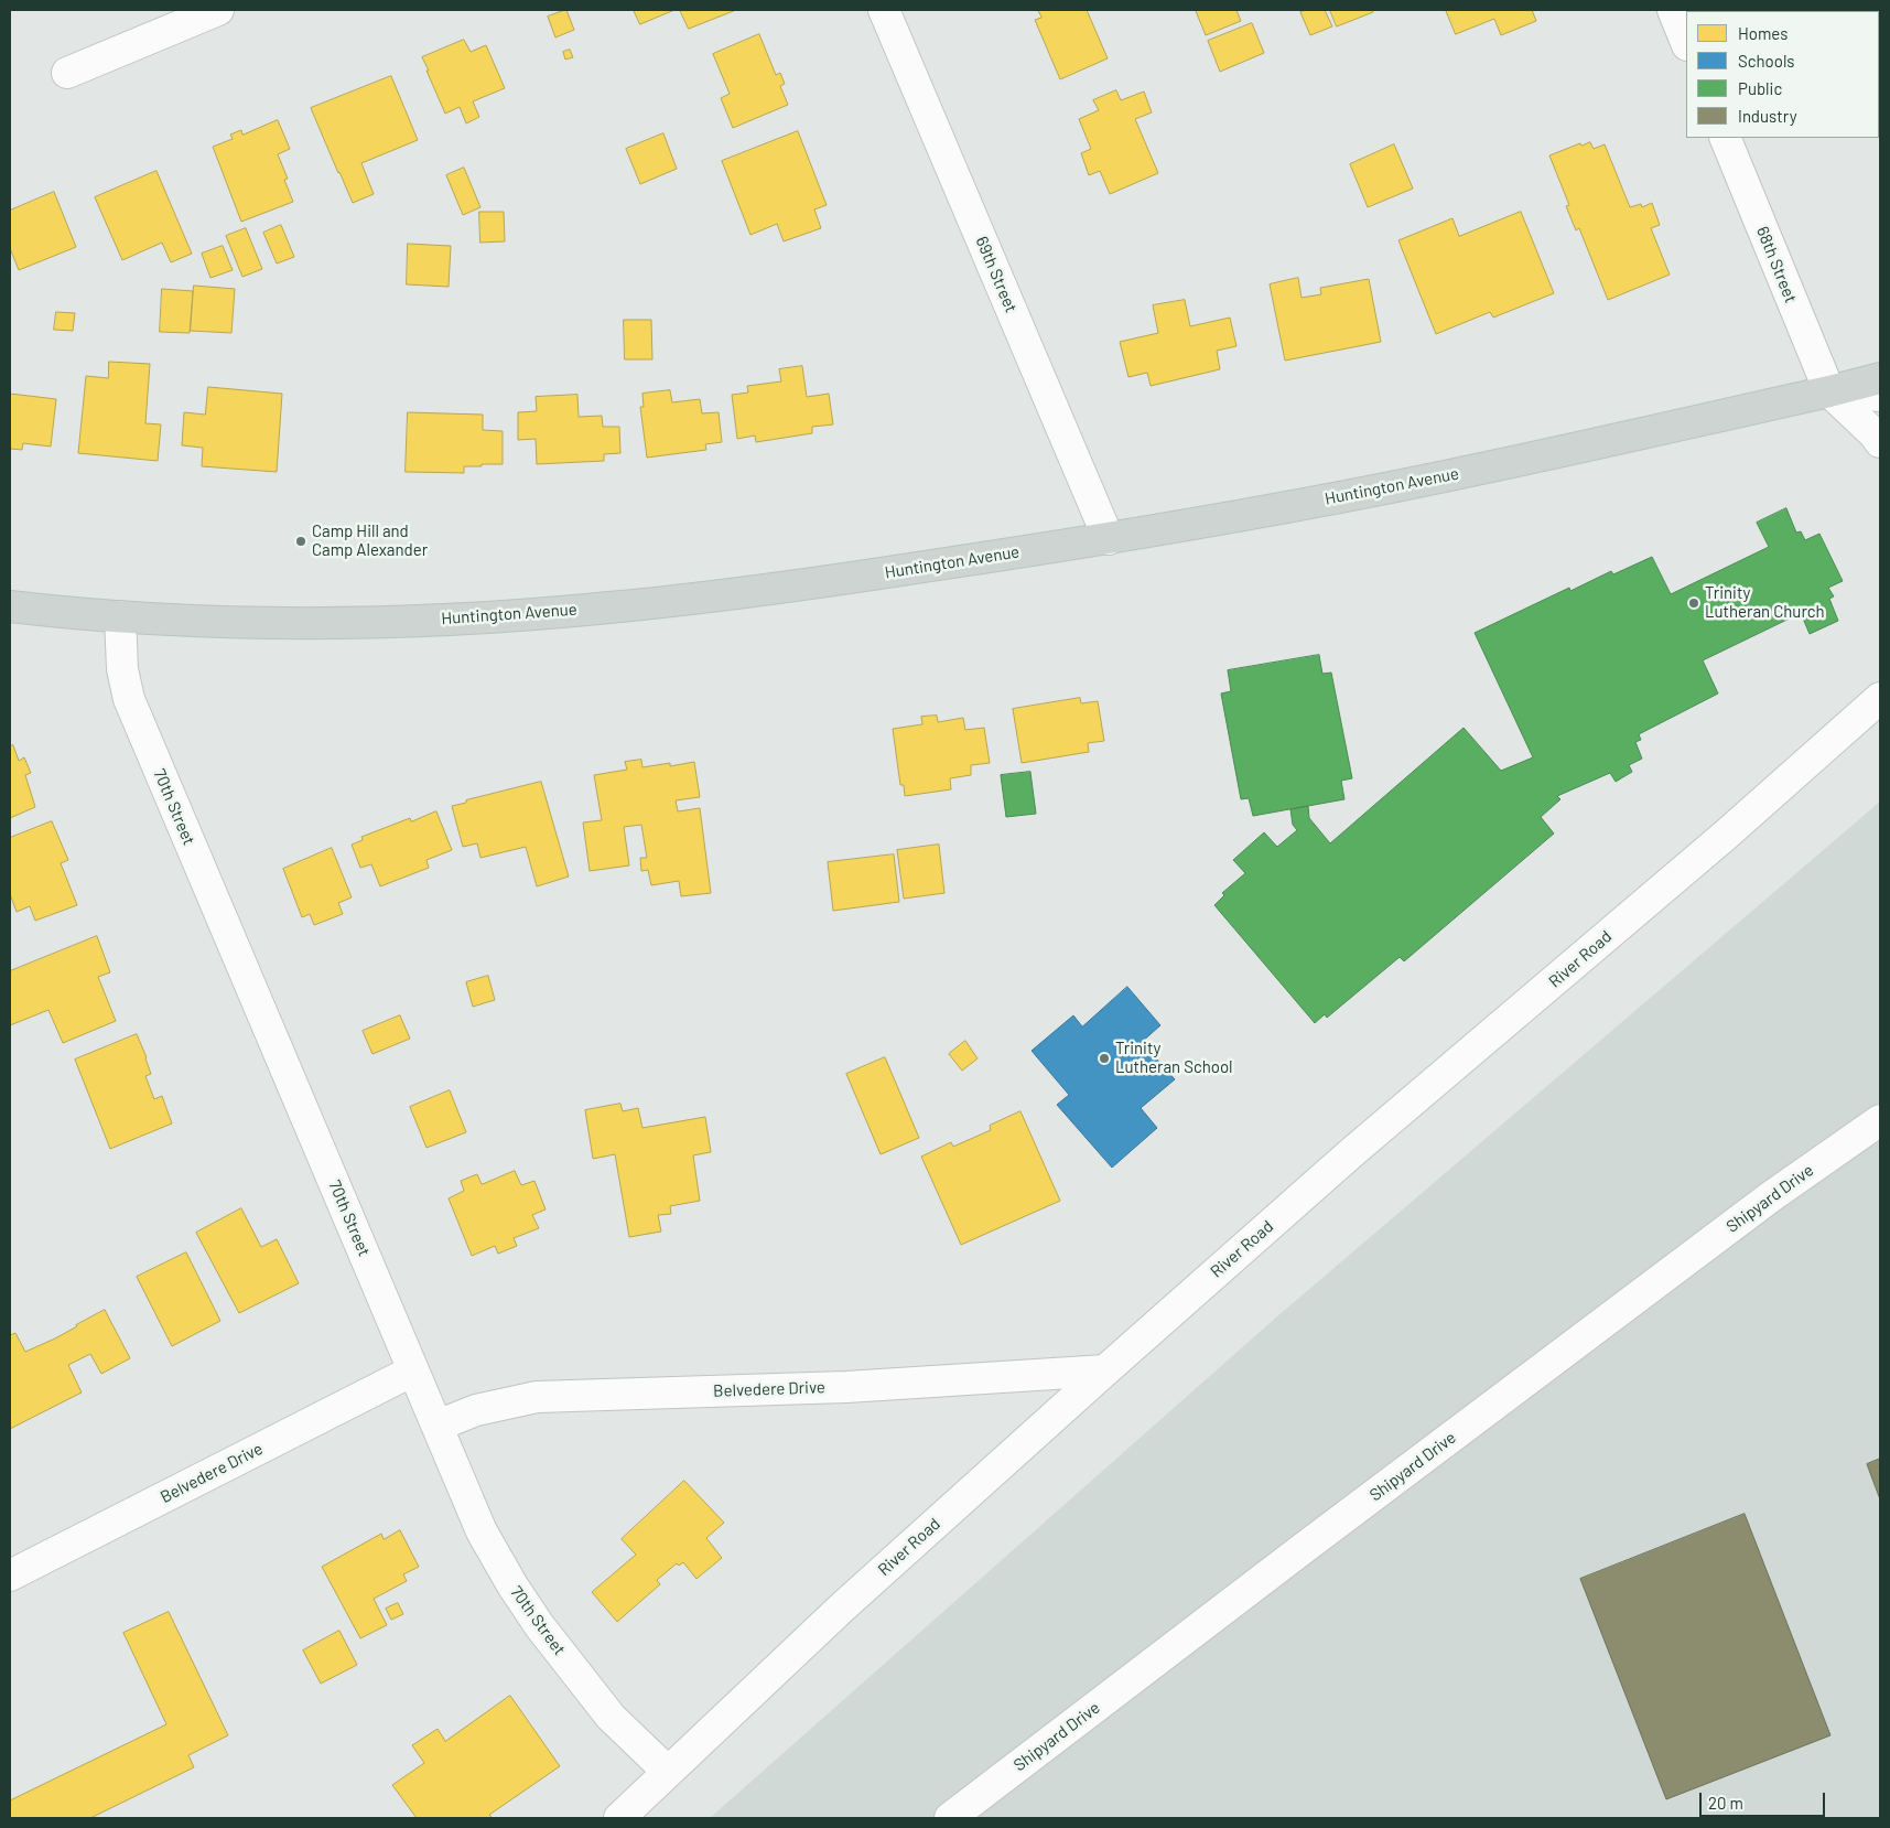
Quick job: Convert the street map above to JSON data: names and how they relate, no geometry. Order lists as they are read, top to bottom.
{
  "streets": {
    "main road": ["Huntington Avenue"],
    "street": [
      "68th Street",
      "69th Street",
      "70th Street",
      "River Road",
      "Shipyard Drive",
      "Belvedere Drive"
    ]
  },
  "crossings": [
    ["68th Street", "Huntington Avenue"],
    ["69th Street", "Huntington Avenue"],
    ["Huntington Avenue", "70th Street"],
    ["70th Street", "River Road"],
    ["70th Street", "Belvedere Drive"],
    ["River Road", "Belvedere Drive"]
  ],
  "places": ["Camp Hill and Camp Alexander", "Trinity Lutheran Church", "Trinity Lutheran School"],
  "legend": [
    "Homes",
    "Schools",
    "Public",
    "Industry"
  ],
  "scale_bar": "20 m"
}
